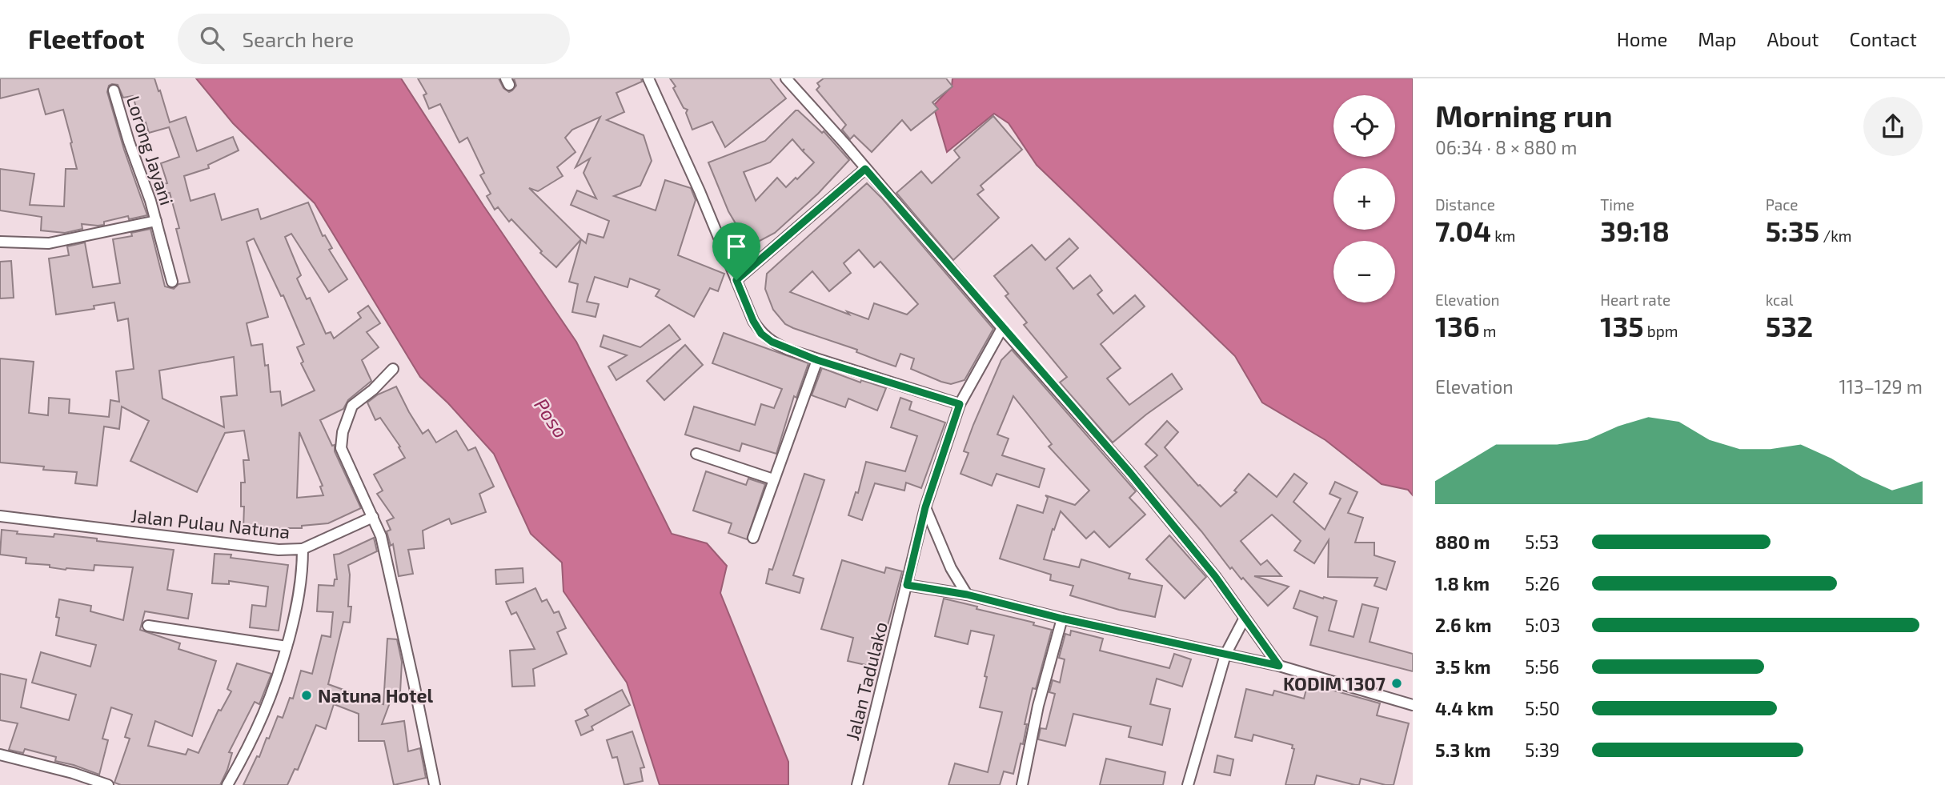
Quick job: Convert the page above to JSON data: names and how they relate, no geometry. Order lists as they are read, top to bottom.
{
  "streets": {
    "street": ["Lorong Jayani", "Jalan Pulau Natuna", "Jalan Tadulako"]
  },
  "water": ["Poso"],
  "places": ["KODIM 1307", "Natuna Hotel"],
  "page": {
    "header": "Fleetfoot",
    "search": "Search here",
    "nav": [
      "Home",
      "Map",
      "About",
      "Contact"
    ],
    "heading": ["Morning run", "06:34 · 8 × 880 m"],
    "map_buttons": ["+", "−"],
    "stats": [
      ["Distance", "7.04 km"],
      ["Time", "39:18"],
      ["Pace", "5:35 /km"],
      ["Elevation", "136 m"],
      ["Heart rate", "135 bpm"],
      ["kcal", "532"]
    ],
    "chart": ["Elevation", "113–129 m"],
    "list": [
      {
        "name": "880 m",
        "note": "5:53"
      },
      {
        "name": "1.8 km",
        "note": "5:26"
      },
      {
        "name": "2.6 km",
        "note": "5:03"
      },
      {
        "name": "3.5 km",
        "note": "5:56"
      },
      {
        "name": "4.4 km",
        "note": "5:50"
      },
      {
        "name": "5.3 km",
        "note": "5:39"
      }
    ]
  }
}
